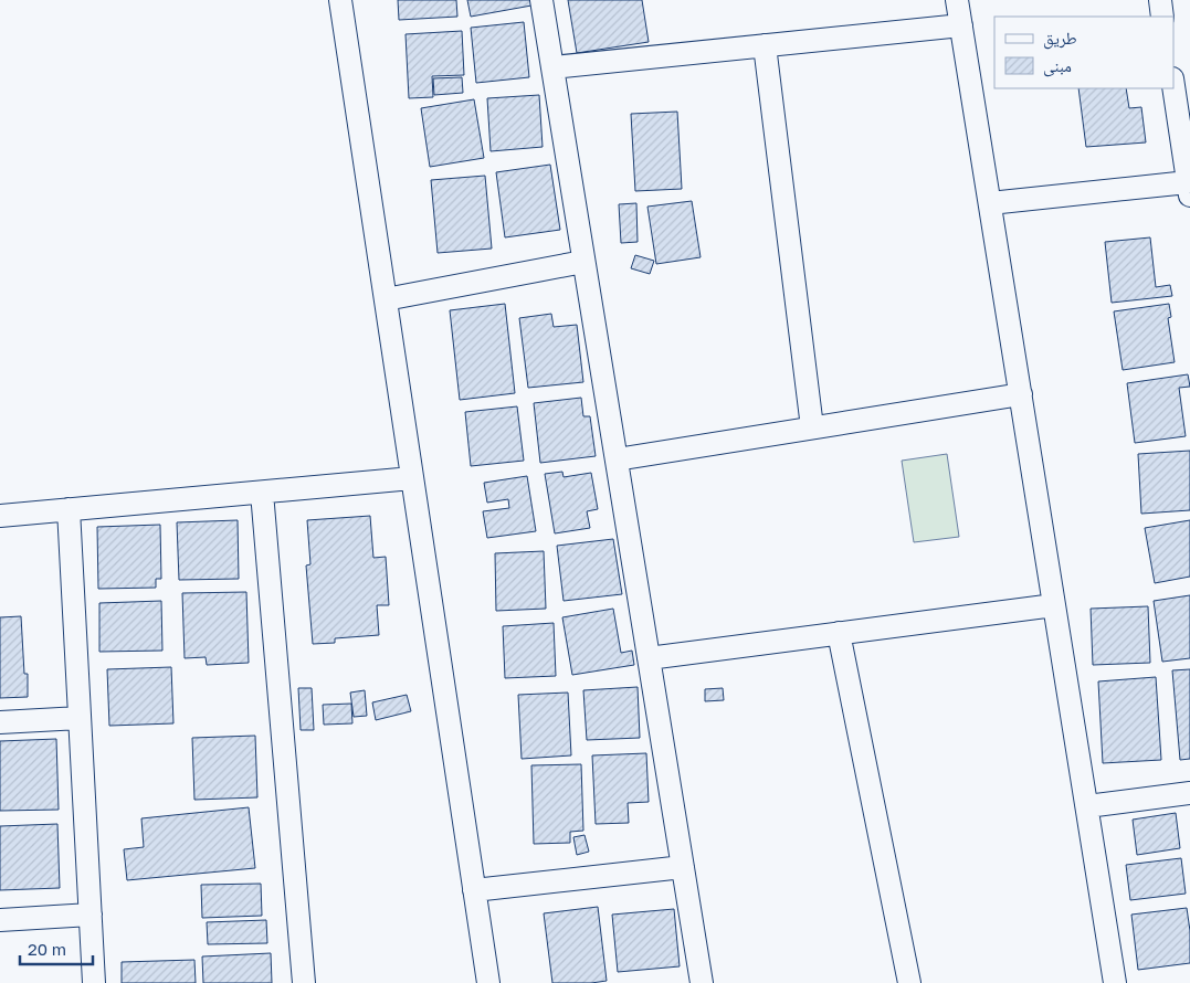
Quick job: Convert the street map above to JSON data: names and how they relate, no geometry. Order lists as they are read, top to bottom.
{
  "legend": ["طريق", "مبنى"],
  "scale_bar": "20 m"
}
